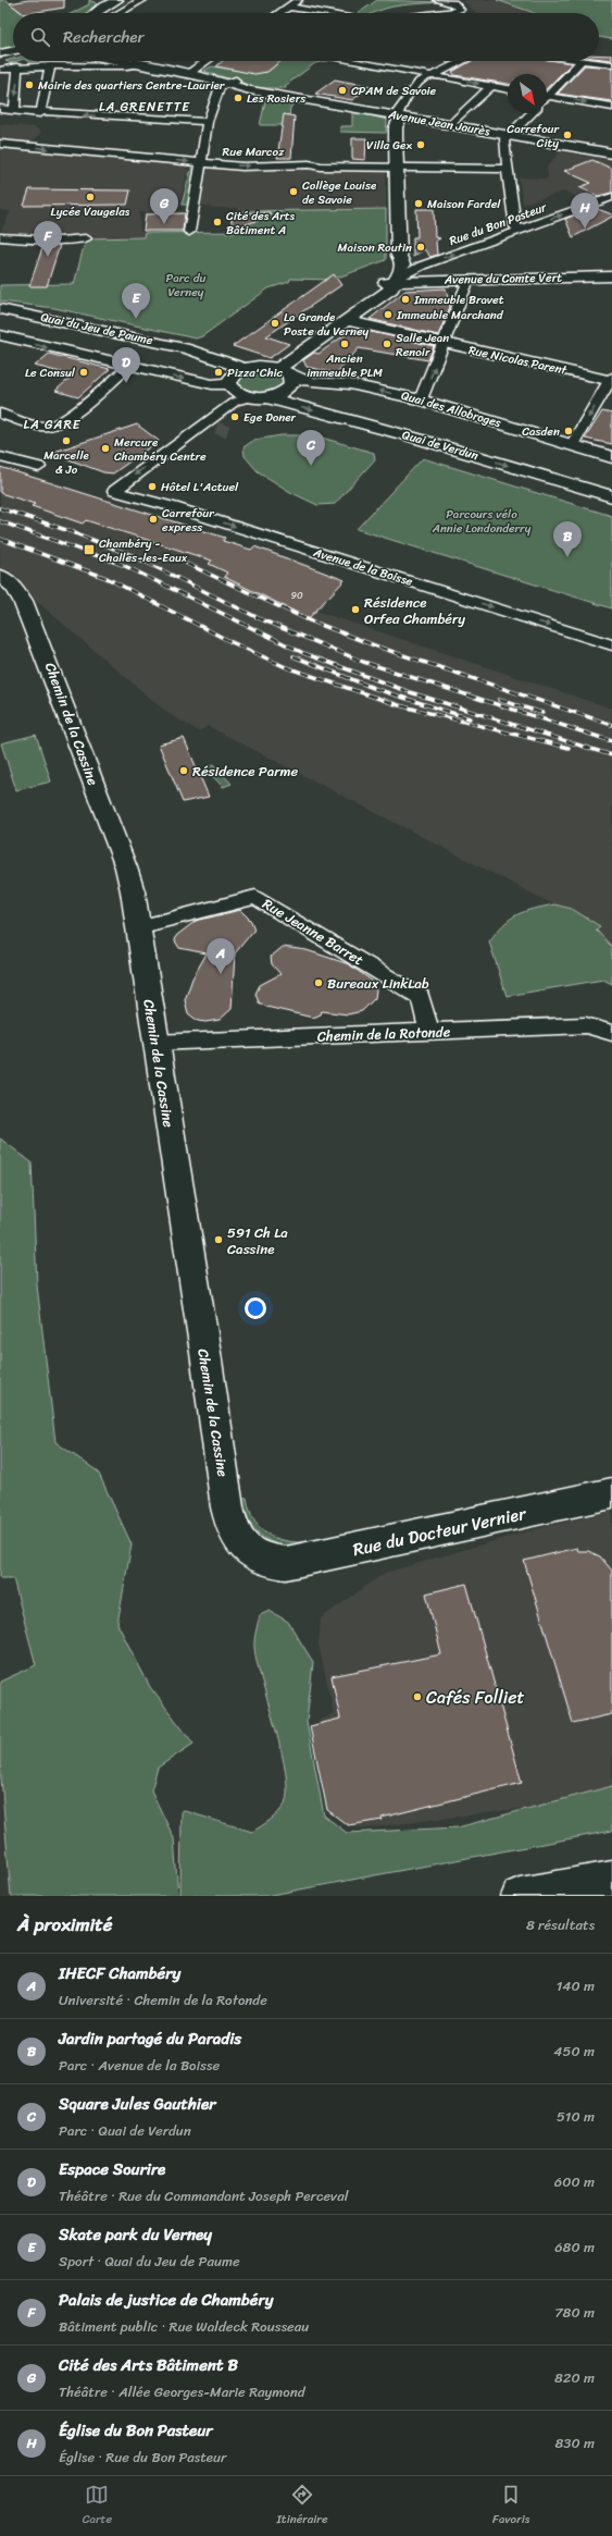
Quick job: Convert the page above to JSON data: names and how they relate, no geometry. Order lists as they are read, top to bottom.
{
  "streets": {
    "main road": [
      "Avenue Jean Jaurès",
      "Avenue du Comte Vert",
      "Quai du Jeu de Paume",
      "Rue Nicolas Parent",
      "Quai des Allobroges",
      "Quai de Verdun",
      "Chemin de la Cassine",
      "Rue du Docteur Vernier"
    ],
    "street": [
      "Rue Marcoz",
      "Rue du Bon Pasteur",
      "Avenue de la Boisse",
      "Rue Jeanne Barret",
      "Chemin de la Rotonde"
    ]
  },
  "crossings": [
    ["Rue du Bon Pasteur", "Avenue du Comte Vert"],
    ["Quai du Jeu de Paume", "Quai des Allobroges"],
    ["Chemin de la Cassine", "Rue Jeanne Barret"],
    ["Chemin de la Cassine", "Chemin de la Rotonde"],
    ["Chemin de la Cassine", "Rue du Docteur Vernier"],
    ["Rue Jeanne Barret", "Chemin de la Rotonde"]
  ],
  "one_way": ["Quai des Allobroges", "Quai de Verdun"],
  "districts": ["LA GRENETTE", "LA GARE"],
  "parks": ["Parc du Verney", "Parcours vélo Annie Londonderry"],
  "places": {
    "other": [
      "Mairie des quartiers Centre-Laurier",
      "CPAM de Savoie",
      "Les Rosiers",
      "Carrefour City",
      "Villa Gex",
      "Collège Louise de Savoie",
      "Lycée Vaugelas",
      "Maison Fardel",
      "Cité des Arts Bâtiment A",
      "Maison Routin",
      "Immeuble Bravet",
      "Immeuble Marchand",
      "La Grande Poste du Verney",
      "Ancien immeuble PLM",
      "Salle Jean Renoir",
      "Le Consul",
      "Pizza'Chic",
      "Ege Doner",
      "Casden",
      "Marcelle & Jo",
      "Mercure Chambéry Centre",
      "Hôtel L'Actuel",
      "Carrefour express",
      "Résidence Orfea Chambéry",
      "Résidence Parme",
      "Bureaux LinkLab",
      "591 Ch La Cassine",
      "Cafés Folliet"
    ],
    "transit": ["Chambéry - Challes-les-Eaux"]
  },
  "house_numbers": ["90"],
  "north": "bottom right",
  "page": {
    "search": "Rechercher",
    "pins": [
      "G",
      "H",
      "F",
      "E",
      "D",
      "C",
      "B",
      "A"
    ],
    "heading": ["À proximité", "8 résultats"],
    "list": [
      {
        "mark": "A",
        "name": "IHECF Chambéry",
        "note": "Université · Chemin de la Rotonde",
        "value": "140 m"
      },
      {
        "mark": "B",
        "name": "Jardin partagé du Paradis",
        "note": "Parc · Avenue de la Boisse",
        "value": "450 m"
      },
      {
        "mark": "C",
        "name": "Square Jules Gauthier",
        "note": "Parc · Quai de Verdun",
        "value": "510 m"
      },
      {
        "mark": "D",
        "name": "Espace Sourire",
        "note": "Théâtre · Rue du Commandant Joseph Perceval",
        "value": "600 m"
      },
      {
        "mark": "E",
        "name": "Skate park du Verney",
        "note": "Sport · Quai du Jeu de Paume",
        "value": "680 m"
      },
      {
        "mark": "F",
        "name": "Palais de justice de Chambéry",
        "note": "Bâtiment public · Rue Waldeck Rousseau",
        "value": "780 m"
      },
      {
        "mark": "G",
        "name": "Cité des Arts Bâtiment B",
        "note": "Théâtre · Allée Georges-Marie Raymond",
        "value": "820 m"
      },
      {
        "mark": "H",
        "name": "Église du Bon Pasteur",
        "note": "Église · Rue du Bon Pasteur",
        "value": "830 m"
      }
    ],
    "nav": ["Carte", "Itinéraire", "Favoris"]
  }
}
